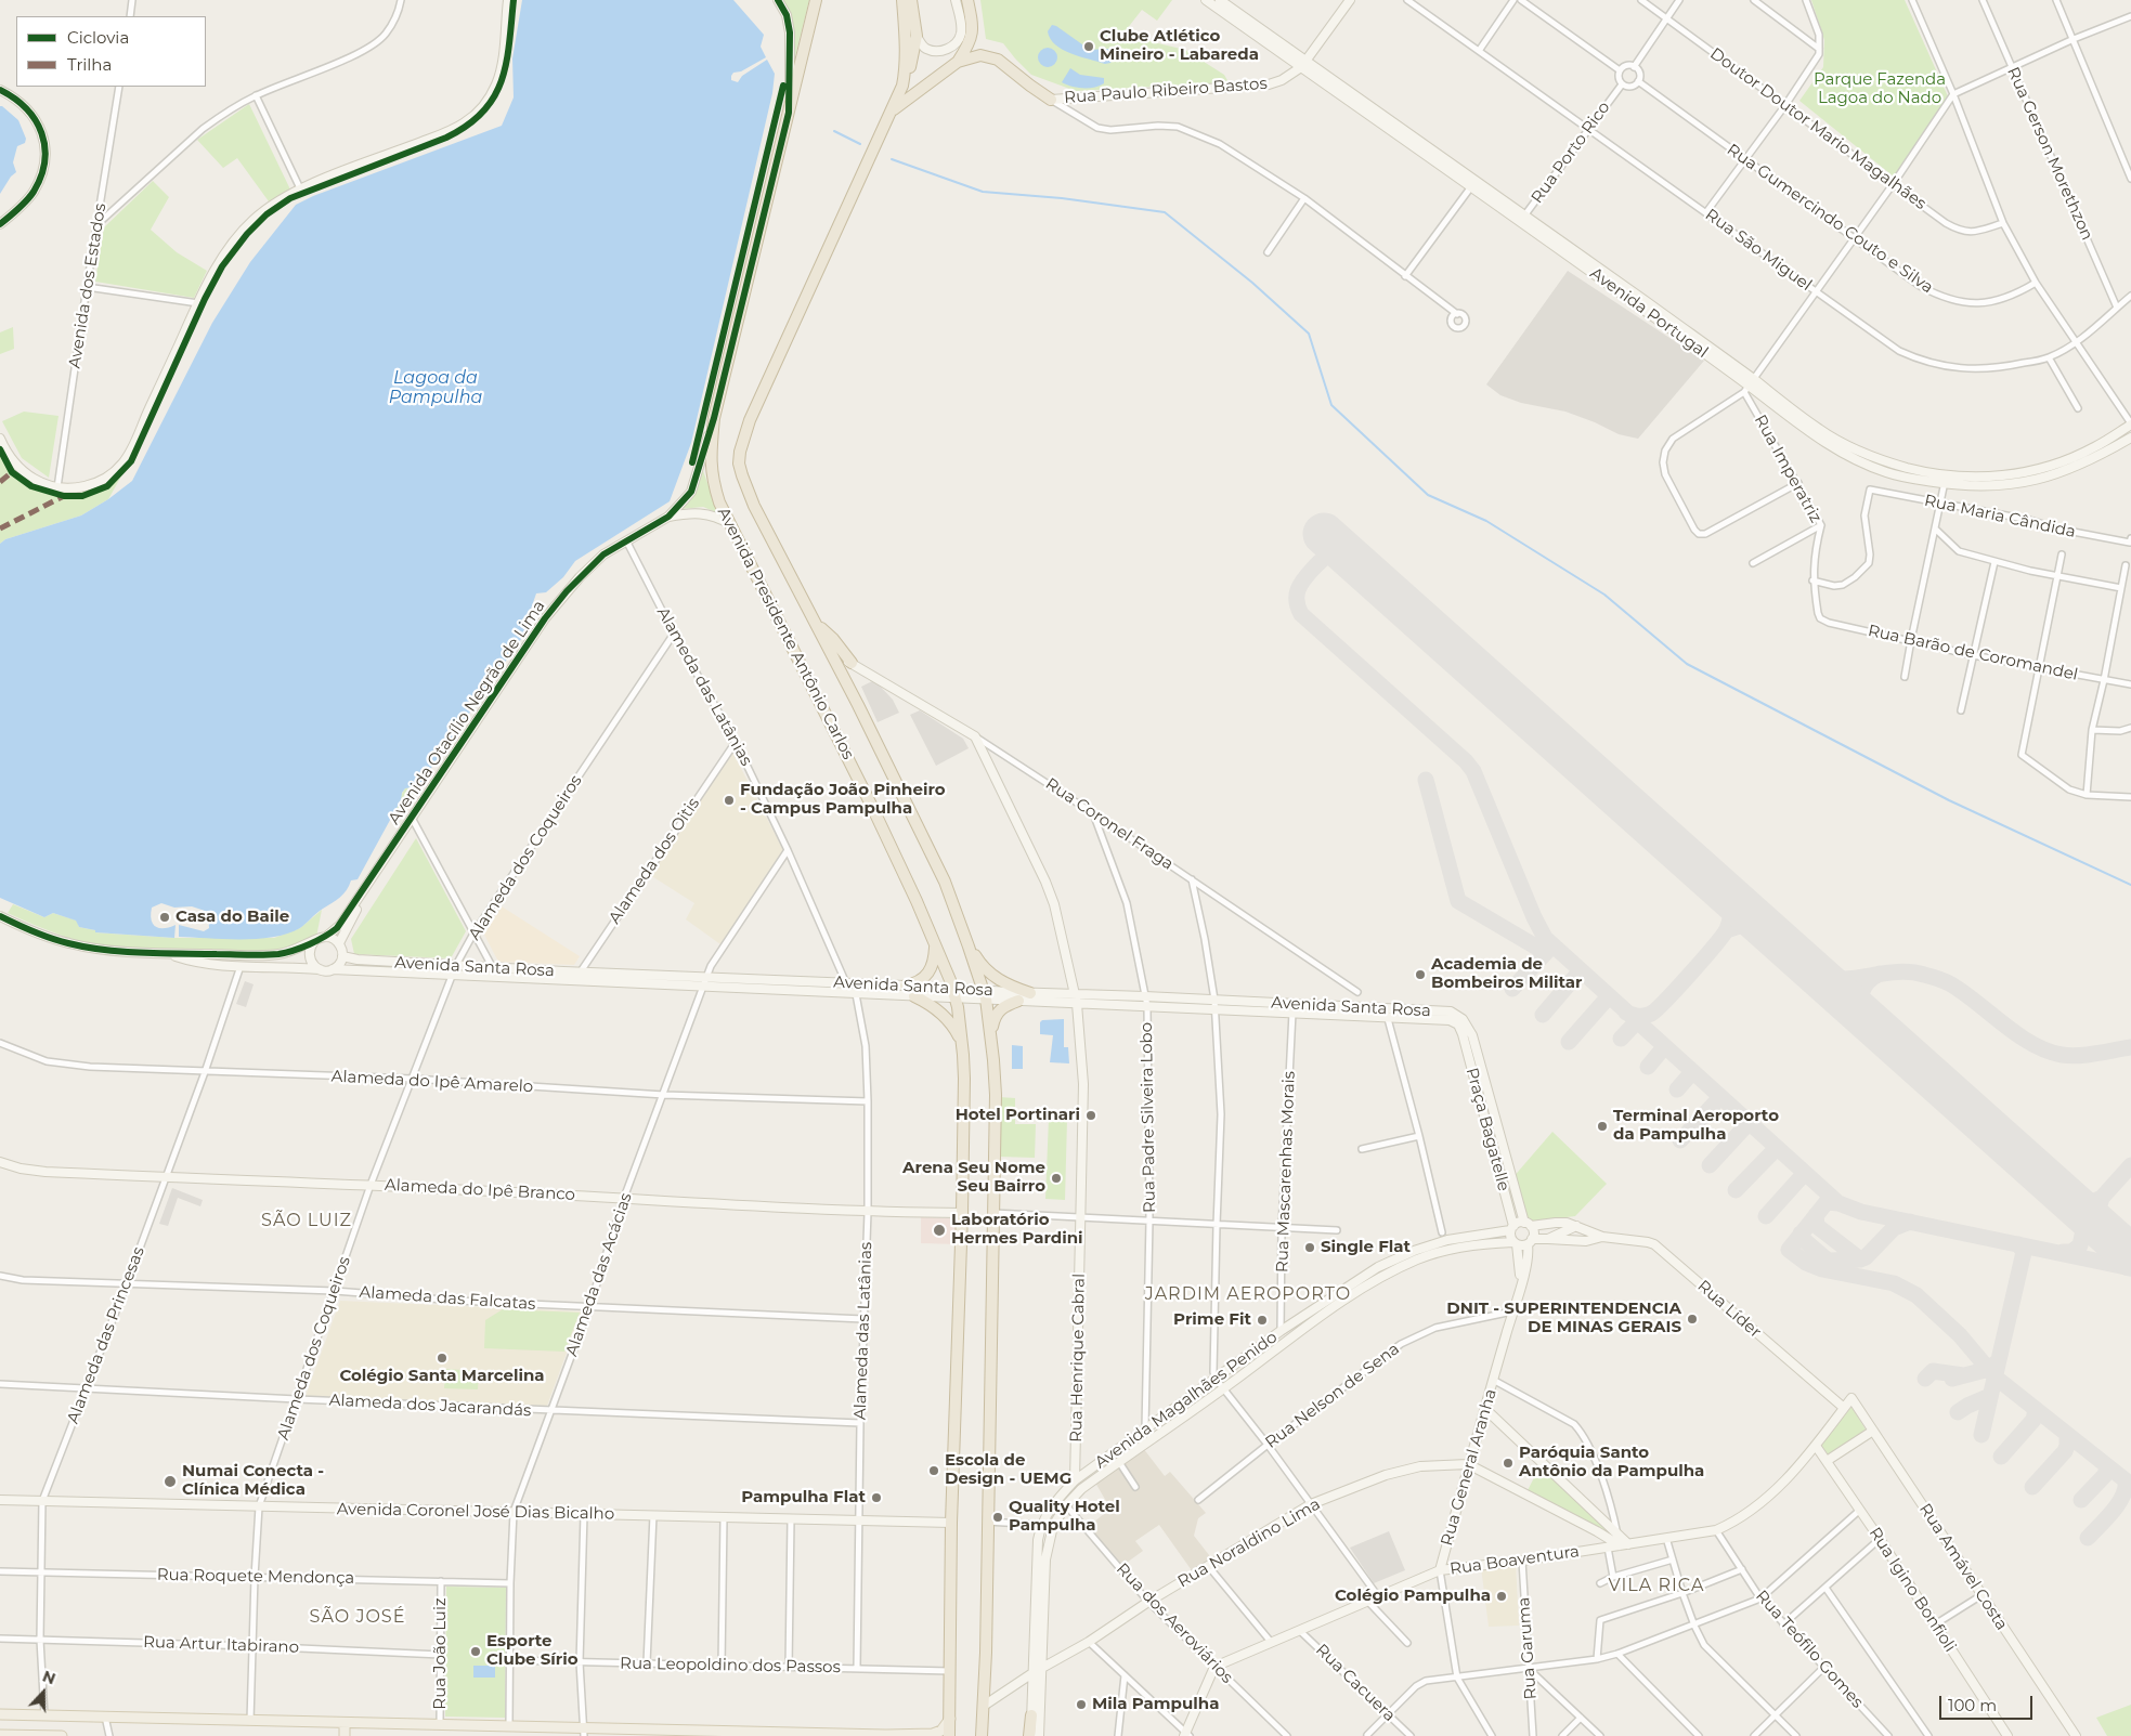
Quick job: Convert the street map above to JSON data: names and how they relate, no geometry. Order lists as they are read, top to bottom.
{
  "streets": {
    "highway": ["Avenida Presidente Antônio Carlos"],
    "street": [
      "Rua Paulo Ribeiro Bastos",
      "Doutor Doutor Mario Magalhães",
      "Rua Porto Rico",
      "Rua Gerson Morethzon",
      "Rua Gumercindo Couto e Silva",
      "Rua São Miguel",
      "Avenida dos Estados",
      "Avenida Portugal",
      "Rua Imperatriz",
      "Rua Maria Cândida",
      "Rua Barão de Coromandel",
      "Alameda das Latânias",
      "Avenida Otacílio Negrão de Lima",
      "Rua Coronel Fraga",
      "Alameda dos Coqueiros",
      "Alameda dos Oitis",
      "Avenida Santa Rosa",
      "Alameda do Ipê Amarelo",
      "Rua Padre Silveira Lobo",
      "Praça Bagatelle",
      "Rua Mascarenhas Morais",
      "Alameda do Ipê Branco",
      "Alameda das Acácias",
      "Alameda das Falcatas",
      "Rua Líder",
      "Alameda das Princesas",
      "Rua Henrique Cabral",
      "Rua Nelson de Sena",
      "Avenida Magalhães Penido",
      "Alameda dos Jacarandás",
      "Rua General Aranha",
      "Avenida Coronel José Dias Bicalho",
      "Rua Noraldino Lima",
      "Rua Boaventura",
      "Rua Amável Costa",
      "Rua Roquete Mendonça",
      "Rua Igino Bonfioli",
      "Rua dos Aeroviários",
      "Rua Artur Itabirano",
      "Rua Garuma",
      "Rua Teófilo Gomes",
      "Rua João Luiz",
      "Rua Leopoldino dos Passos",
      "Rua Cacuera"
    ]
  },
  "crossings": [
    ["Rua Paulo Ribeiro Bastos", "Avenida Portugal"],
    ["Rua Porto Rico", "Rua Gumercindo Couto e Silva"],
    ["Rua Porto Rico", "Rua São Miguel"],
    ["Rua Porto Rico", "Avenida Portugal"],
    ["Rua Gerson Morethzon", "Rua São Miguel"],
    ["Avenida Portugal", "Rua Imperatriz"],
    ["Rua Imperatriz", "Rua Maria Cândida"],
    ["Rua Imperatriz", "Rua Barão de Coromandel"],
    ["Avenida Presidente Antônio Carlos", "Avenida Otacílio Negrão de Lima"],
    ["Avenida Presidente Antônio Carlos", "Rua Coronel Fraga"],
    ["Avenida Presidente Antônio Carlos", "Avenida Santa Rosa"],
    ["Avenida Presidente Antônio Carlos", "Alameda do Ipê Branco"],
    ["Avenida Presidente Antônio Carlos", "Avenida Coronel José Dias Bicalho"],
    ["Avenida Presidente Antônio Carlos", "Rua Noraldino Lima"],
    ["Avenida Presidente Antônio Carlos", "Rua Leopoldino dos Passos"],
    ["Alameda das Latânias", "Avenida Otacílio Negrão de Lima"],
    ["Alameda das Latânias", "Alameda dos Coqueiros"],
    ["Alameda das Latânias", "Alameda dos Oitis"],
    ["Alameda das Latânias", "Avenida Santa Rosa"],
    ["Alameda das Latânias", "Alameda do Ipê Amarelo"],
    ["Alameda das Latânias", "Alameda do Ipê Branco"],
    ["Alameda das Latânias", "Alameda das Acácias"],
    ["Alameda das Latânias", "Alameda das Falcatas"],
    ["Alameda das Latânias", "Alameda dos Jacarandás"],
    ["Alameda das Latânias", "Avenida Coronel José Dias Bicalho"],
    ["Alameda das Latânias", "Rua Leopoldino dos Passos"],
    ["Avenida Otacílio Negrão de Lima", "Avenida Santa Rosa"],
    ["Rua Coronel Fraga", "Rua Padre Silveira Lobo"],
    ["Rua Coronel Fraga", "Rua Henrique Cabral"],
    ["Alameda dos Coqueiros", "Avenida Santa Rosa"],
    ["Alameda dos Coqueiros", "Alameda do Ipê Amarelo"],
    ["Alameda dos Coqueiros", "Alameda do Ipê Branco"],
    ["Alameda dos Coqueiros", "Alameda das Falcatas"],
    ["Alameda dos Coqueiros", "Alameda dos Jacarandás"],
    ["Alameda dos Coqueiros", "Avenida Coronel José Dias Bicalho"],
    ["Alameda dos Coqueiros", "Rua Roquete Mendonça"],
    ["Alameda dos Coqueiros", "Rua Artur Itabirano"],
    ["Alameda dos Oitis", "Avenida Santa Rosa"],
    ["Avenida Santa Rosa", "Rua Padre Silveira Lobo"],
    ["Avenida Santa Rosa", "Praça Bagatelle"],
    ["Avenida Santa Rosa", "Rua Mascarenhas Morais"],
    ["Avenida Santa Rosa", "Alameda das Acácias"],
    ["Avenida Santa Rosa", "Rua Henrique Cabral"],
    ["Alameda do Ipê Amarelo", "Alameda das Acácias"],
    ["Alameda do Ipê Amarelo", "Alameda das Princesas"],
    ["Rua Padre Silveira Lobo", "Avenida Magalhães Penido"],
    ["Praça Bagatelle", "Rua Líder"],
    ["Praça Bagatelle", "Avenida Magalhães Penido"],
    ["Praça Bagatelle", "Rua General Aranha"],
    ["Rua Mascarenhas Morais", "Avenida Magalhães Penido"],
    ["Alameda do Ipê Branco", "Alameda das Acácias"],
    ["Alameda do Ipê Branco", "Alameda das Princesas"],
    ["Alameda das Acácias", "Alameda das Falcatas"],
    ["Alameda das Acácias", "Alameda dos Jacarandás"],
    ["Alameda das Acácias", "Avenida Coronel José Dias Bicalho"],
    ["Alameda das Acácias", "Rua Roquete Mendonça"],
    ["Alameda das Acácias", "Rua Leopoldino dos Passos"],
    ["Alameda das Falcatas", "Alameda das Princesas"],
    ["Rua Líder", "Avenida Magalhães Penido"],
    ["Rua Líder", "Rua General Aranha"],
    ["Rua Líder", "Rua Boaventura"],
    ["Alameda das Princesas", "Alameda dos Jacarandás"],
    ["Alameda das Princesas", "Avenida Coronel José Dias Bicalho"],
    ["Alameda das Princesas", "Rua Roquete Mendonça"],
    ["Alameda das Princesas", "Rua Artur Itabirano"],
    ["Rua Henrique Cabral", "Avenida Magalhães Penido"],
    ["Rua Nelson de Sena", "Rua General Aranha"],
    ["Avenida Magalhães Penido", "Rua General Aranha"],
    ["Avenida Magalhães Penido", "Rua Noraldino Lima"],
    ["Avenida Magalhães Penido", "Rua dos Aeroviários"],
    ["Rua General Aranha", "Rua Noraldino Lima"],
    ["Rua General Aranha", "Rua Boaventura"],
    ["Rua Noraldino Lima", "Rua dos Aeroviários"],
    ["Rua Boaventura", "Rua Amável Costa"],
    ["Rua Boaventura", "Rua Igino Bonfioli"],
    ["Rua Boaventura", "Rua dos Aeroviários"],
    ["Rua Boaventura", "Rua Garuma"],
    ["Rua Boaventura", "Rua Teófilo Gomes"],
    ["Rua Boaventura", "Rua Cacuera"],
    ["Rua Roquete Mendonça", "Rua João Luiz"],
    ["Rua Artur Itabirano", "Rua João Luiz"]
  ],
  "districts": [
    "SÃO LUIZ",
    "JARDIM AEROPORTO",
    "VILA RICA",
    "SÃO JOSÉ"
  ],
  "water": ["Lagoa da Pampulha"],
  "parks": ["Parque Fazenda Lagoa do Nado"],
  "places": [
    "Clube Atlético Mineiro - Labareda",
    "Fundação João Pinheiro - Campus Pampulha",
    "Casa do Baile",
    "Academia de Bombeiros Militar",
    "Hotel Portinari",
    "Terminal Aeroporto da Pampulha",
    "Arena Seu Nome Seu Bairro",
    "Laboratório Hermes Pardini",
    "Single Flat",
    "DNIT - SUPERINTENDENCIA DE MINAS GERAIS",
    "Prime Fit",
    "Colégio Santa Marcelina",
    "Paróquia Santo Antônio da Pampulha",
    "Escola de Design - UEMG",
    "Numai Conecta - Clínica Médica",
    "Pampulha Flat",
    "Quality Hotel Pampulha",
    "Colégio Pampulha",
    "Esporte Clube Sírio",
    "Mila Pampulha"
  ],
  "legend": ["Ciclovia", "Trilha"],
  "scale_bar": "100 m",
  "north": "top"
}
